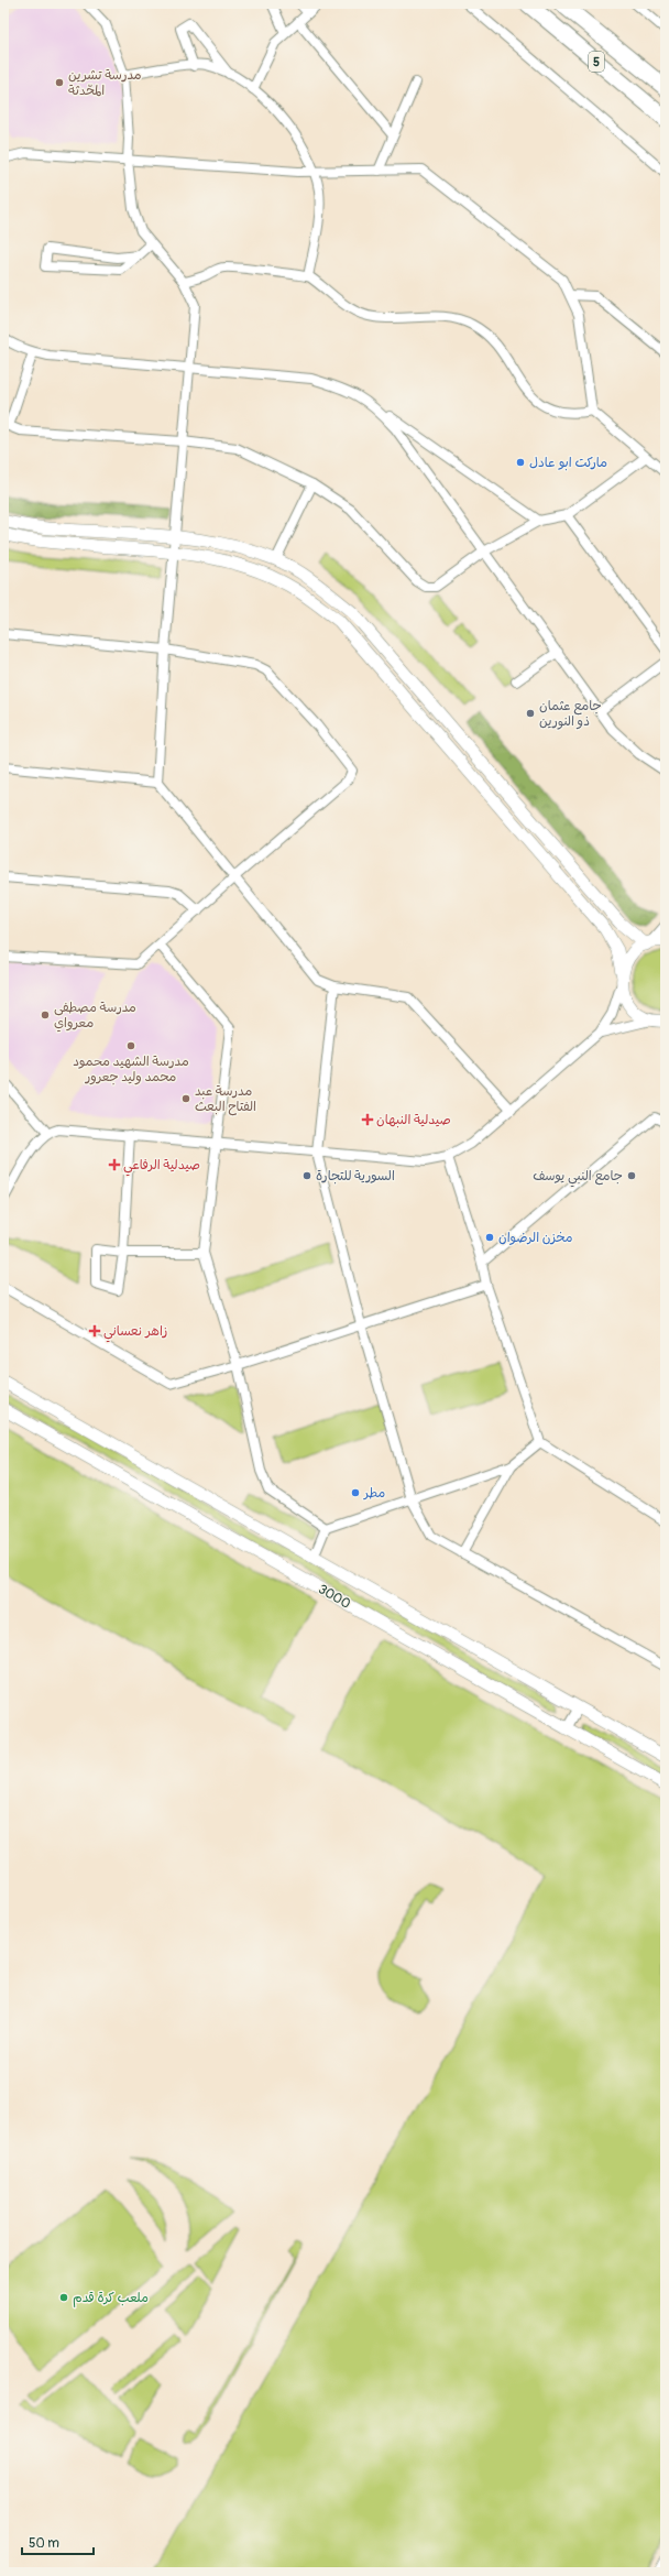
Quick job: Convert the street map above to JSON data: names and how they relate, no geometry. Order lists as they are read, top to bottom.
{
  "streets": {
    "highway": ["5"],
    "street": ["3000"]
  },
  "places": {
    "other": [
      "مدرسة تشرين المحّدثة",
      "ماركت ابو عادل",
      "جامع عثمان ذو النورين",
      "مدرسة مصطفى معرواي",
      "مدرسة الشهيد محمود محمد وليد جعرور",
      "مدرسة عبد الفتاح البعث",
      "السورية للتجارة",
      "جامع النبي يوسف",
      "مخزن الرضوان",
      "مطر",
      "ملعب كرة قدم"
    ],
    "health": ["صيدلية النبهان", "صيدلية الرفاعي", "زاهر نعساني"]
  },
  "scale_bar": "50 m"
}
